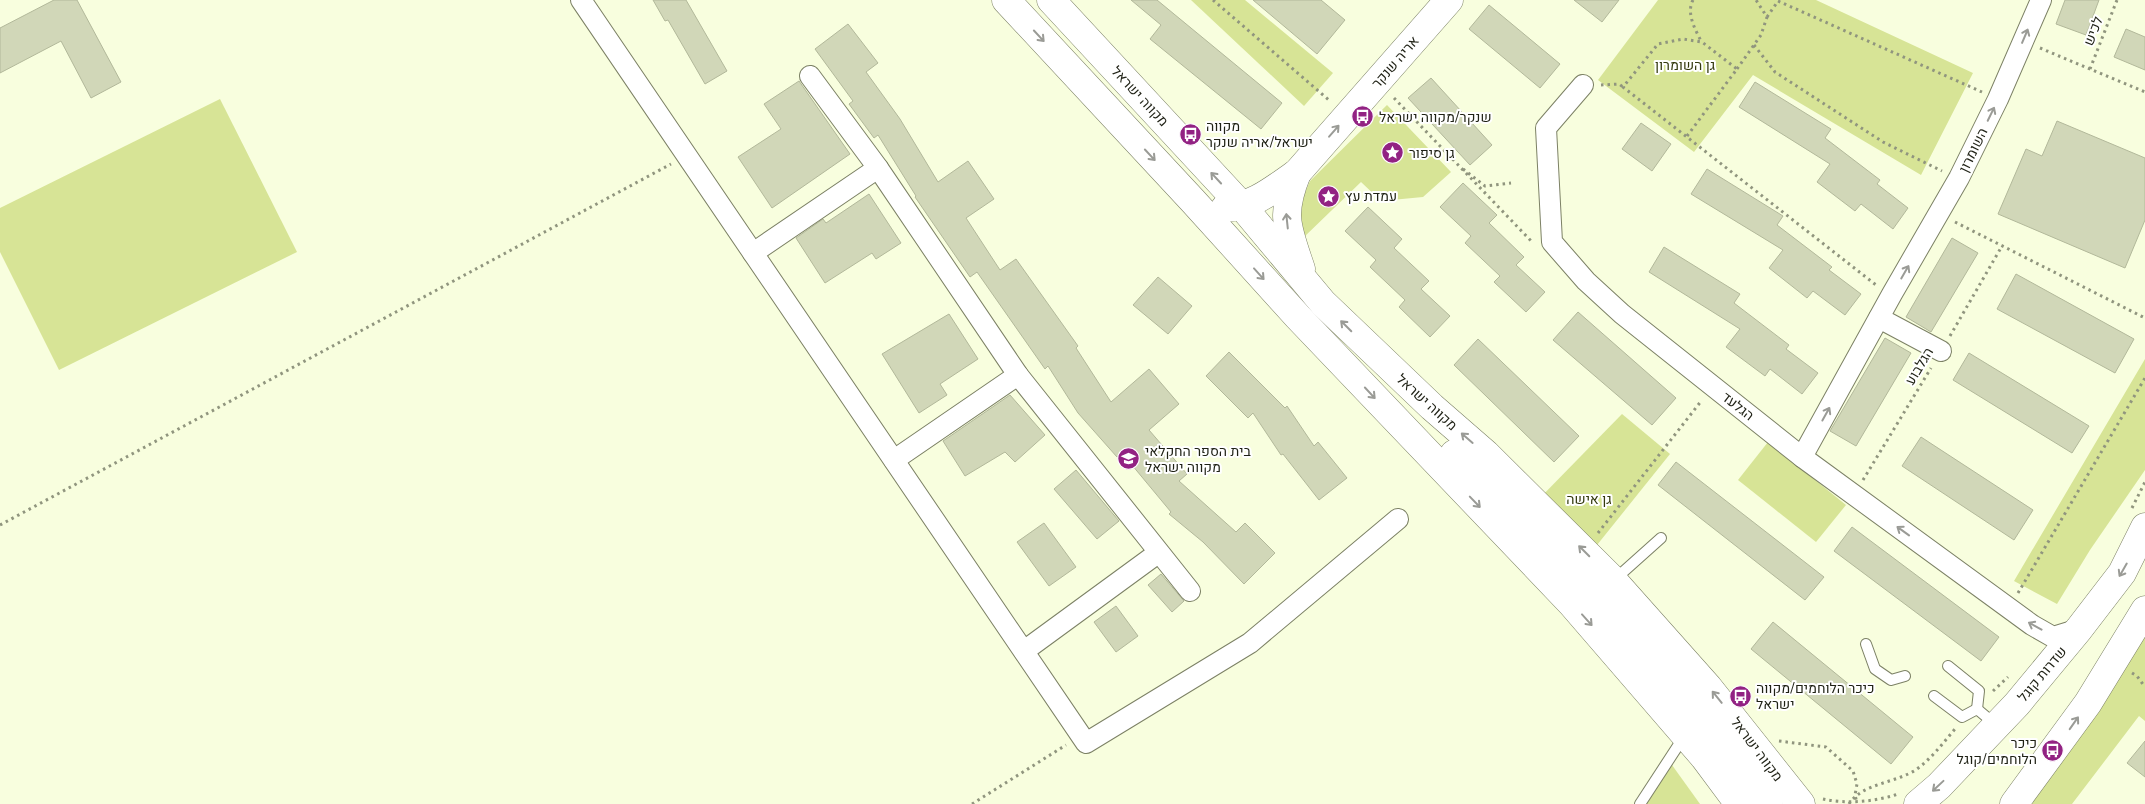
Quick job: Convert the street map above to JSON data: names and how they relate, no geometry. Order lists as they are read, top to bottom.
{
  "streets": {
    "main road": ["אריה שנקר", "מקווה ישראל", "שדרות קוגל"],
    "street": ["השומרון", "הגלעד"],
    "path": ["לכיש", "הגלבוע"]
  },
  "crossings": [
    ["אריה שנקר", "מקווה ישראל"],
    ["השומרון", "הגלעד"],
    ["הגלבוע", "הגלעד"],
    ["הגלעד", "שדרות קוגל"]
  ],
  "one_way": ["השומרון"],
  "parks": ["גן השומרון", "גן אישה"],
  "places": {
    "bus stop": [
      "שנקר/מקווה ישראל",
      "מקווה ישראל/אריה שנקר",
      "כיכר הלוחמים/מקווה ישראל",
      "כיכר הלוחמים/קוגל"
    ],
    "place": ["גן סיפור", "עמדת עץ"],
    "school or university": ["בית הספר החקלאי מקווה ישראל"]
  }
}
